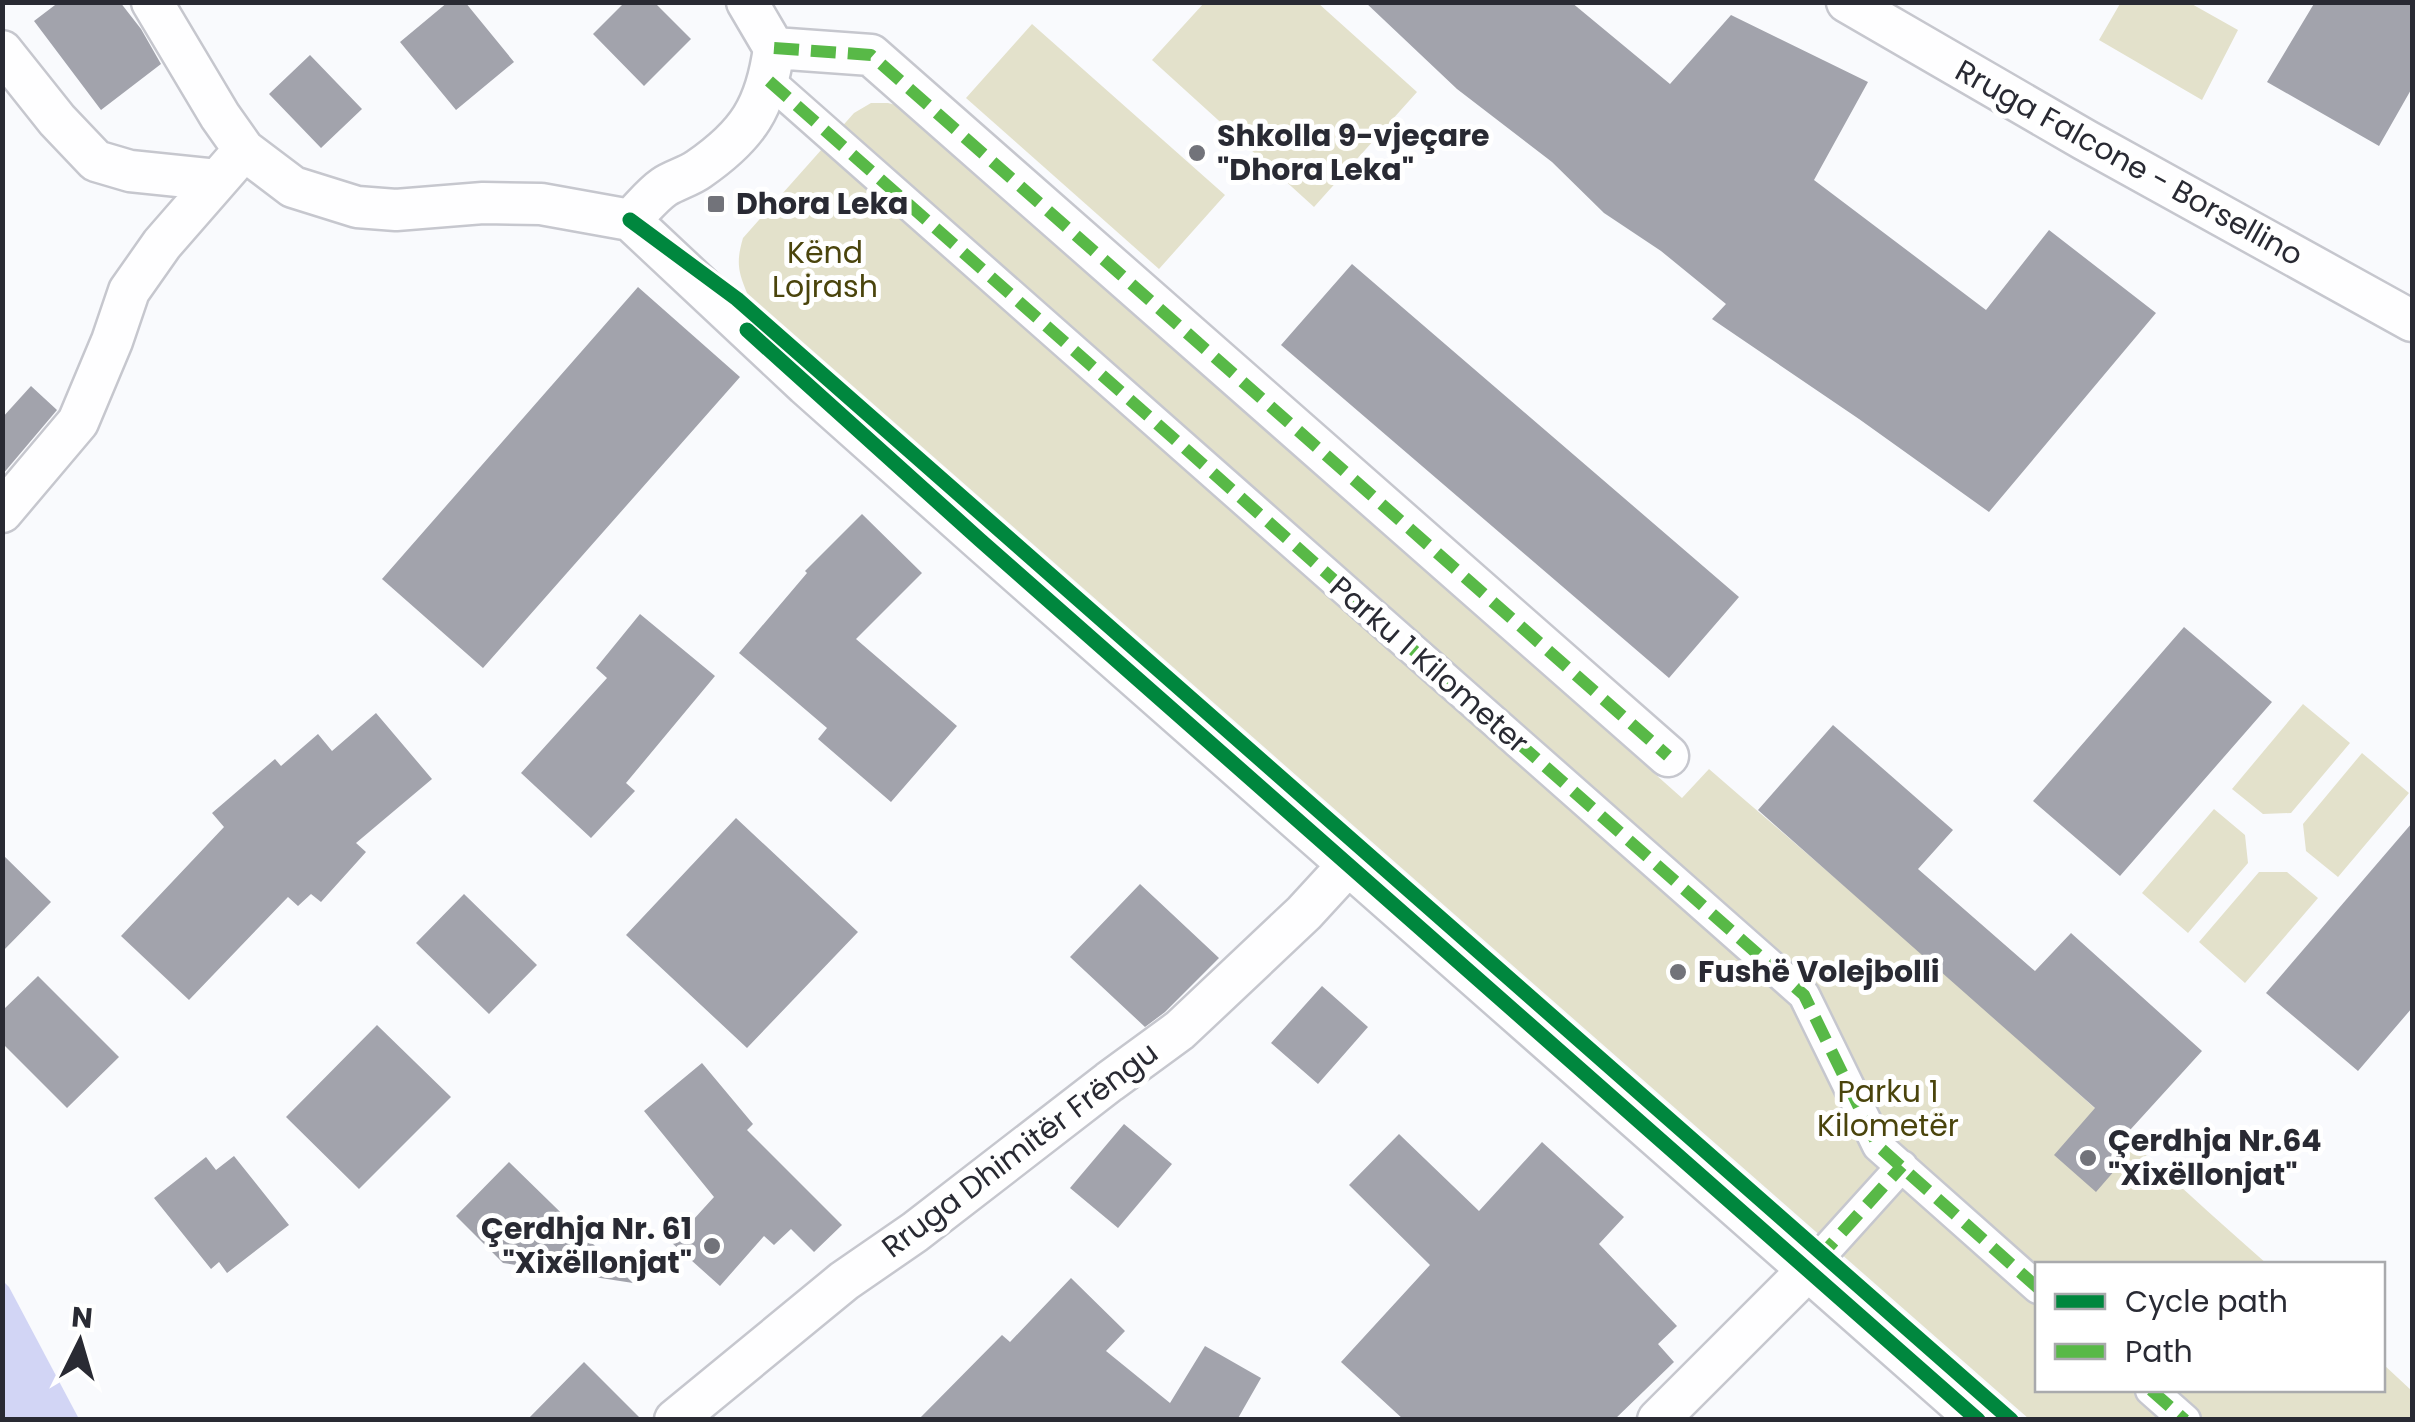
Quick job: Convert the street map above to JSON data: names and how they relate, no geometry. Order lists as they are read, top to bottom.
{
  "streets": {
    "street": ["Rruga Falcone - Borsellino", "Parku 1 Kilometer", "Rruga Dhimitër Frëngu"]
  },
  "parks": ["Kënd Lojrash", "Parku 1 Kilometër"],
  "places": {
    "other": [
      "Shkolla 9-vjeçare \"Dhora Leka\"",
      "Fushë Volejbolli",
      "Çerdhja Nr.64 \"Xixëllonjat\"",
      "Çerdhja Nr. 61 \"Xixëllonjat\""
    ],
    "transit": ["Dhora Leka"]
  },
  "legend": ["Cycle path", "Path"],
  "north": "top"
}
